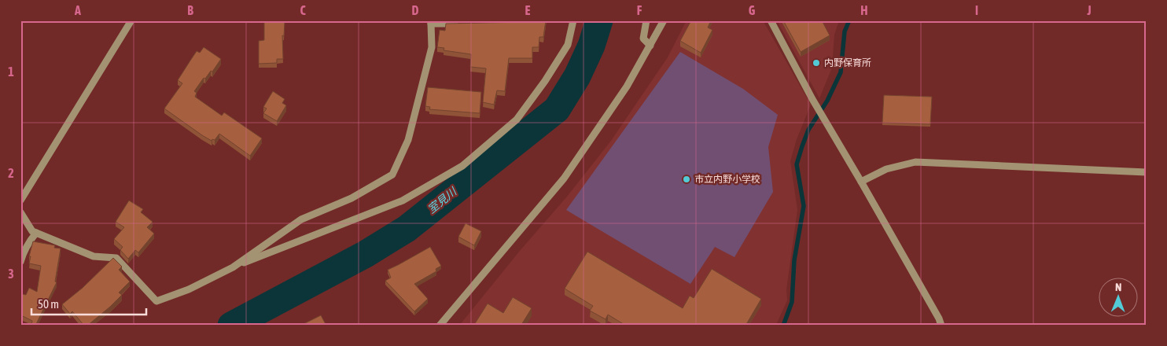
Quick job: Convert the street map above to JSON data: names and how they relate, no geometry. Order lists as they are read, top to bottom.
{
  "water": ["室見川"],
  "places": ["内野保育所", "市立内野小学校"],
  "scale_bar": "50 m",
  "north": "top",
  "grid": {
    "columns": [
      "A",
      "B",
      "C",
      "D",
      "E",
      "F",
      "G",
      "H",
      "I",
      "J"
    ],
    "rows": ["1", "2", "3"]
  }
}
